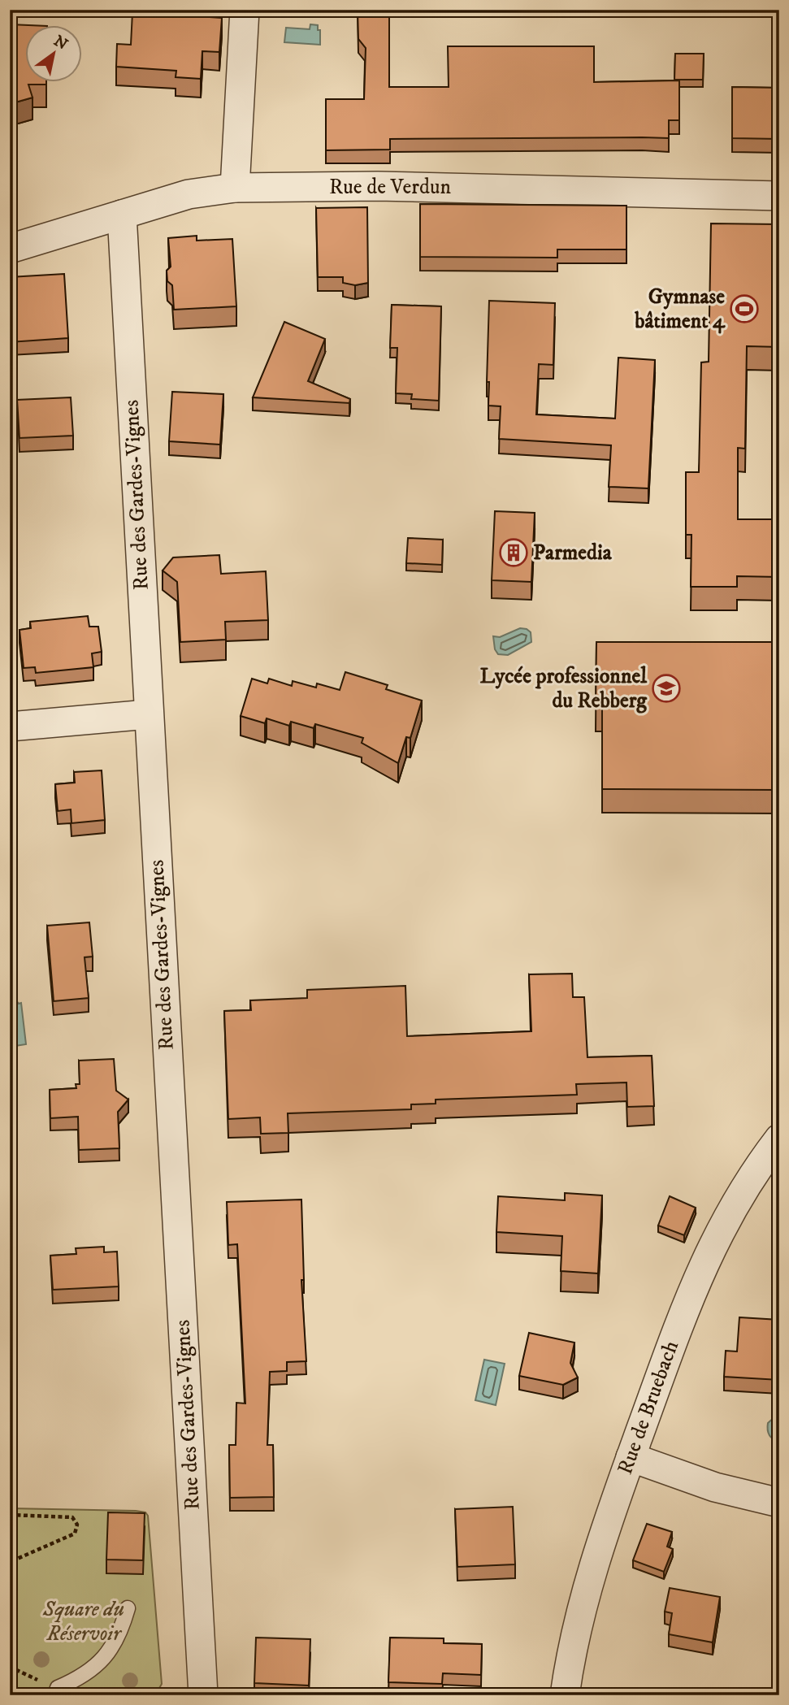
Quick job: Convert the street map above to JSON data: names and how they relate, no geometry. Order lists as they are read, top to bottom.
{
  "streets": {
    "street": ["Rue de Verdun", "Rue des Gardes-Vignes", "Rue de Bruebach"]
  },
  "crossings": [
    ["Rue de Verdun", "Rue des Gardes-Vignes"]
  ],
  "parks": ["Square du Réservoir"],
  "places": {
    "sports": ["Gymnase bâtiment 4"],
    "building": ["Parmedia"],
    "school or university": ["Lycée professionnel du Rebberg"]
  },
  "north": "top right"
}
